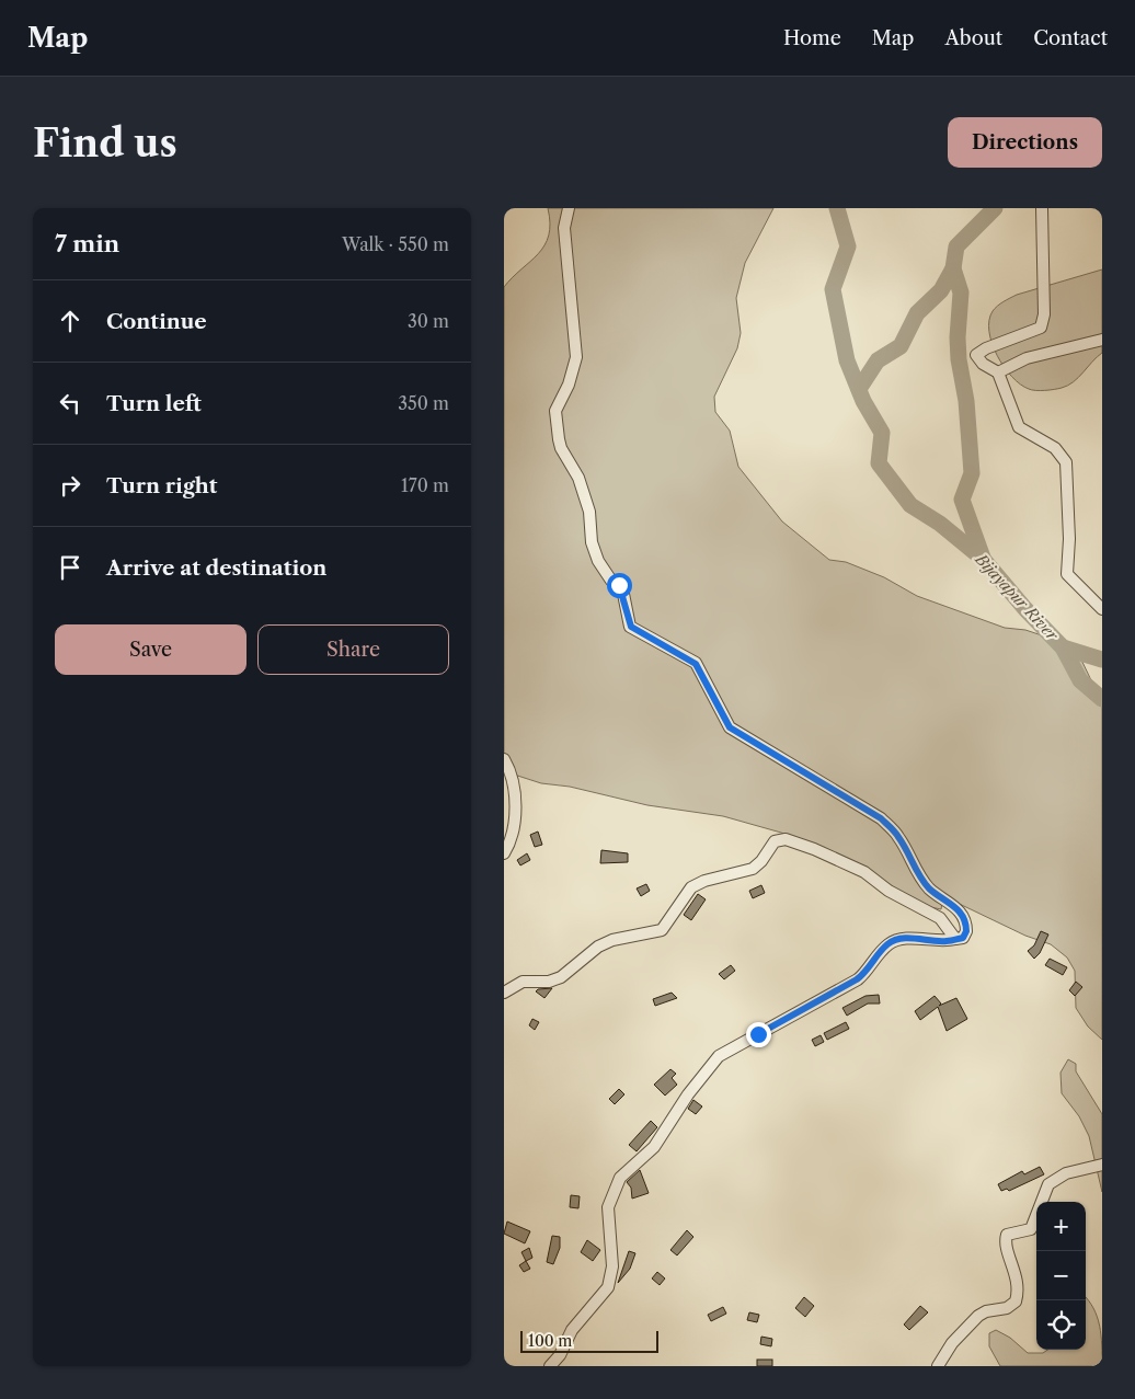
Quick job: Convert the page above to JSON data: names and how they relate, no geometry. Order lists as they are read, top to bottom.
{
  "water": ["Bijayapur River"],
  "scale_bar": "100 m",
  "page": {
    "header": "Map",
    "nav": [
      "Home",
      "Map",
      "About",
      "Contact"
    ],
    "buttons": [
      "Directions",
      ["Save", "Share"]
    ],
    "title": "Find us",
    "heading": ["7 min", "Walk · 550 m"],
    "list": [
      ["Continue", "30 m"],
      ["Turn left", "350 m"],
      ["Turn right", "170 m"],
      "Arrive at destination"
    ],
    "map_buttons": ["+", "−"],
    "scale": "100 m"
  }
}
